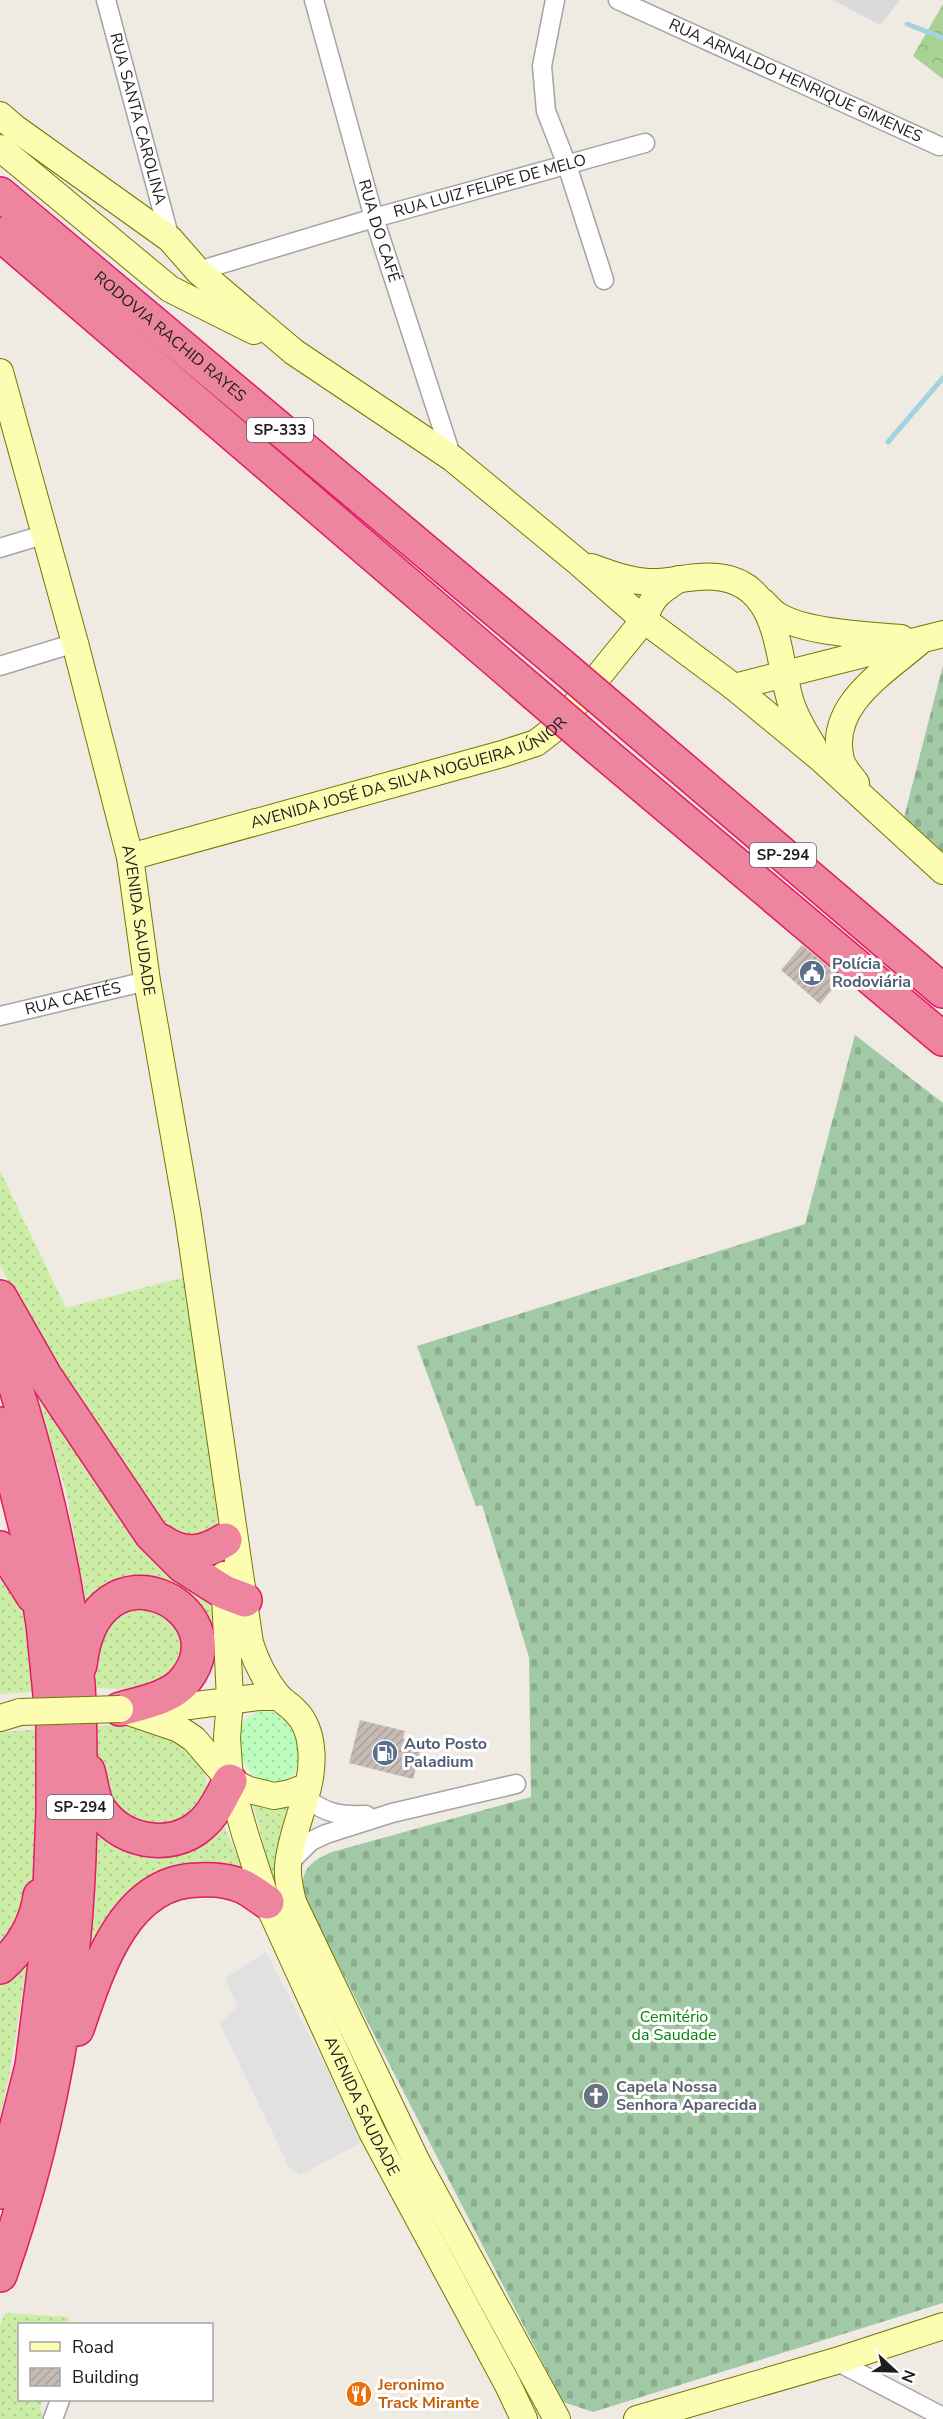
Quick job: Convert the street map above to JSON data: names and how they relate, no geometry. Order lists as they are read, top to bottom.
{
  "streets": {
    "highway": ["RODOVIA RACHID RAYES", "SP-333", "SP-294"],
    "main road": ["AVENIDA JOSÉ DA SILVA NOGUEIRA JÚNIOR", "AVENIDA SAUDADE"],
    "street": [
      "RUA ARNALDO HENRIQUE GIMENES",
      "RUA SANTA CAROLINA",
      "RUA LUIZ FELIPE DE MELO",
      "RUA DO CAFÉ",
      "RUA CAETÉS"
    ]
  },
  "crossings": [
    ["RUA LUIZ FELIPE DE MELO", "RUA DO CAFÉ"],
    ["RODOVIA RACHID RAYES", "SP-294"],
    ["AVENIDA JOSÉ DA SILVA NOGUEIRA JÚNIOR", "AVENIDA SAUDADE"],
    ["AVENIDA SAUDADE", "RUA CAETÉS"]
  ],
  "parks": ["Cemitério da Saudade"],
  "places": {
    "public building": ["Polícia Rodoviária"],
    "fuel station": ["Auto Posto Paladium"],
    "church": ["Capela Nossa Senhora Aparecida"],
    "restaurant": ["Jeronimo Track Mirante"]
  },
  "legend": ["Road", "Building"],
  "north": "right"
}
